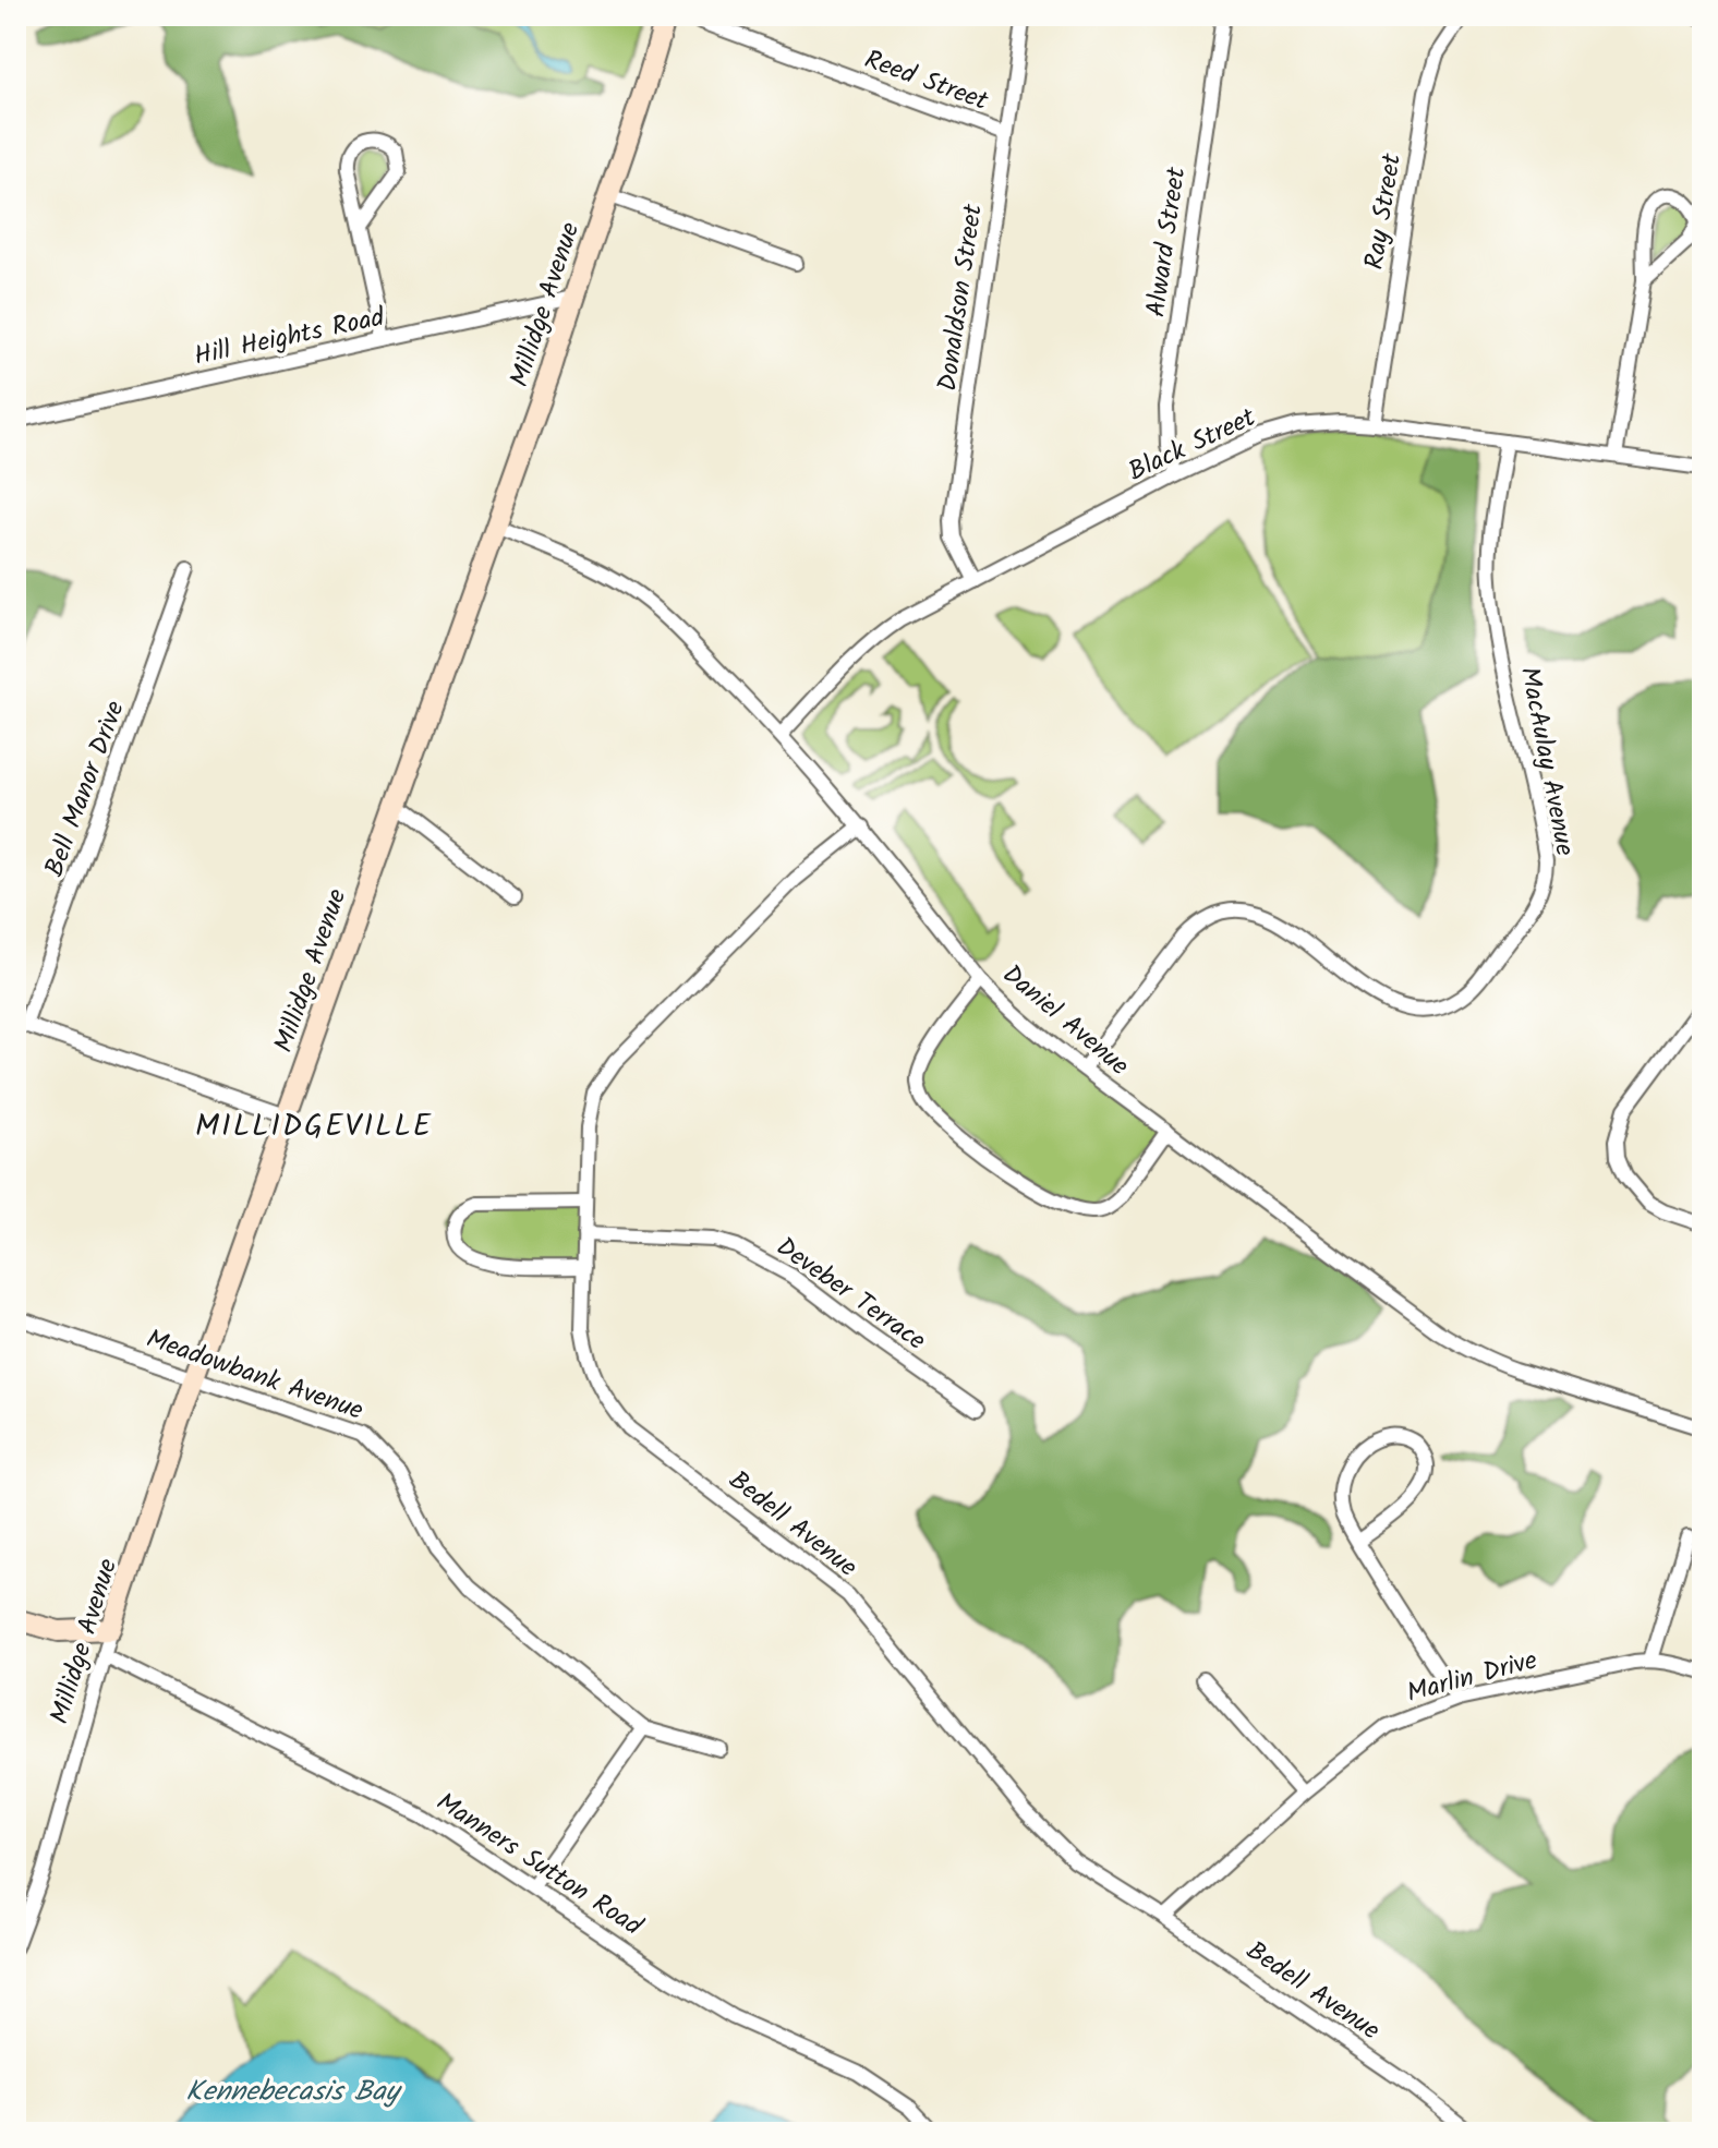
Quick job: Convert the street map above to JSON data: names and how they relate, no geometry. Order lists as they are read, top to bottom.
{
  "streets": {
    "street": [
      "Reed Street",
      "Ray Street",
      "Alward Street",
      "Donaldson Street",
      "Millidge Avenue",
      "Hill Heights Road",
      "Black Street",
      "MacAulay Avenue",
      "Bell Manor Drive",
      "Daniel Avenue",
      "Deveber Terrace",
      "Meadowbank Avenue",
      "Bedell Avenue",
      "Marlin Drive",
      "Manners Sutton Road"
    ]
  },
  "crossings": [
    ["Reed Street", "Donaldson Street"],
    ["Ray Street", "Black Street"],
    ["Alward Street", "Black Street"],
    ["Donaldson Street", "Black Street"],
    ["Millidge Avenue", "Hill Heights Road"],
    ["Millidge Avenue", "Daniel Avenue"],
    ["Millidge Avenue", "Meadowbank Avenue"],
    ["Millidge Avenue", "Manners Sutton Road"],
    ["Black Street", "MacAulay Avenue"],
    ["Black Street", "Daniel Avenue"],
    ["MacAulay Avenue", "Daniel Avenue"],
    ["Daniel Avenue", "Bedell Avenue"],
    ["Deveber Terrace", "Bedell Avenue"],
    ["Bedell Avenue", "Marlin Drive"]
  ],
  "districts": ["MILLIDGEVILLE"],
  "water": ["Kennebecasis Bay"]
}
